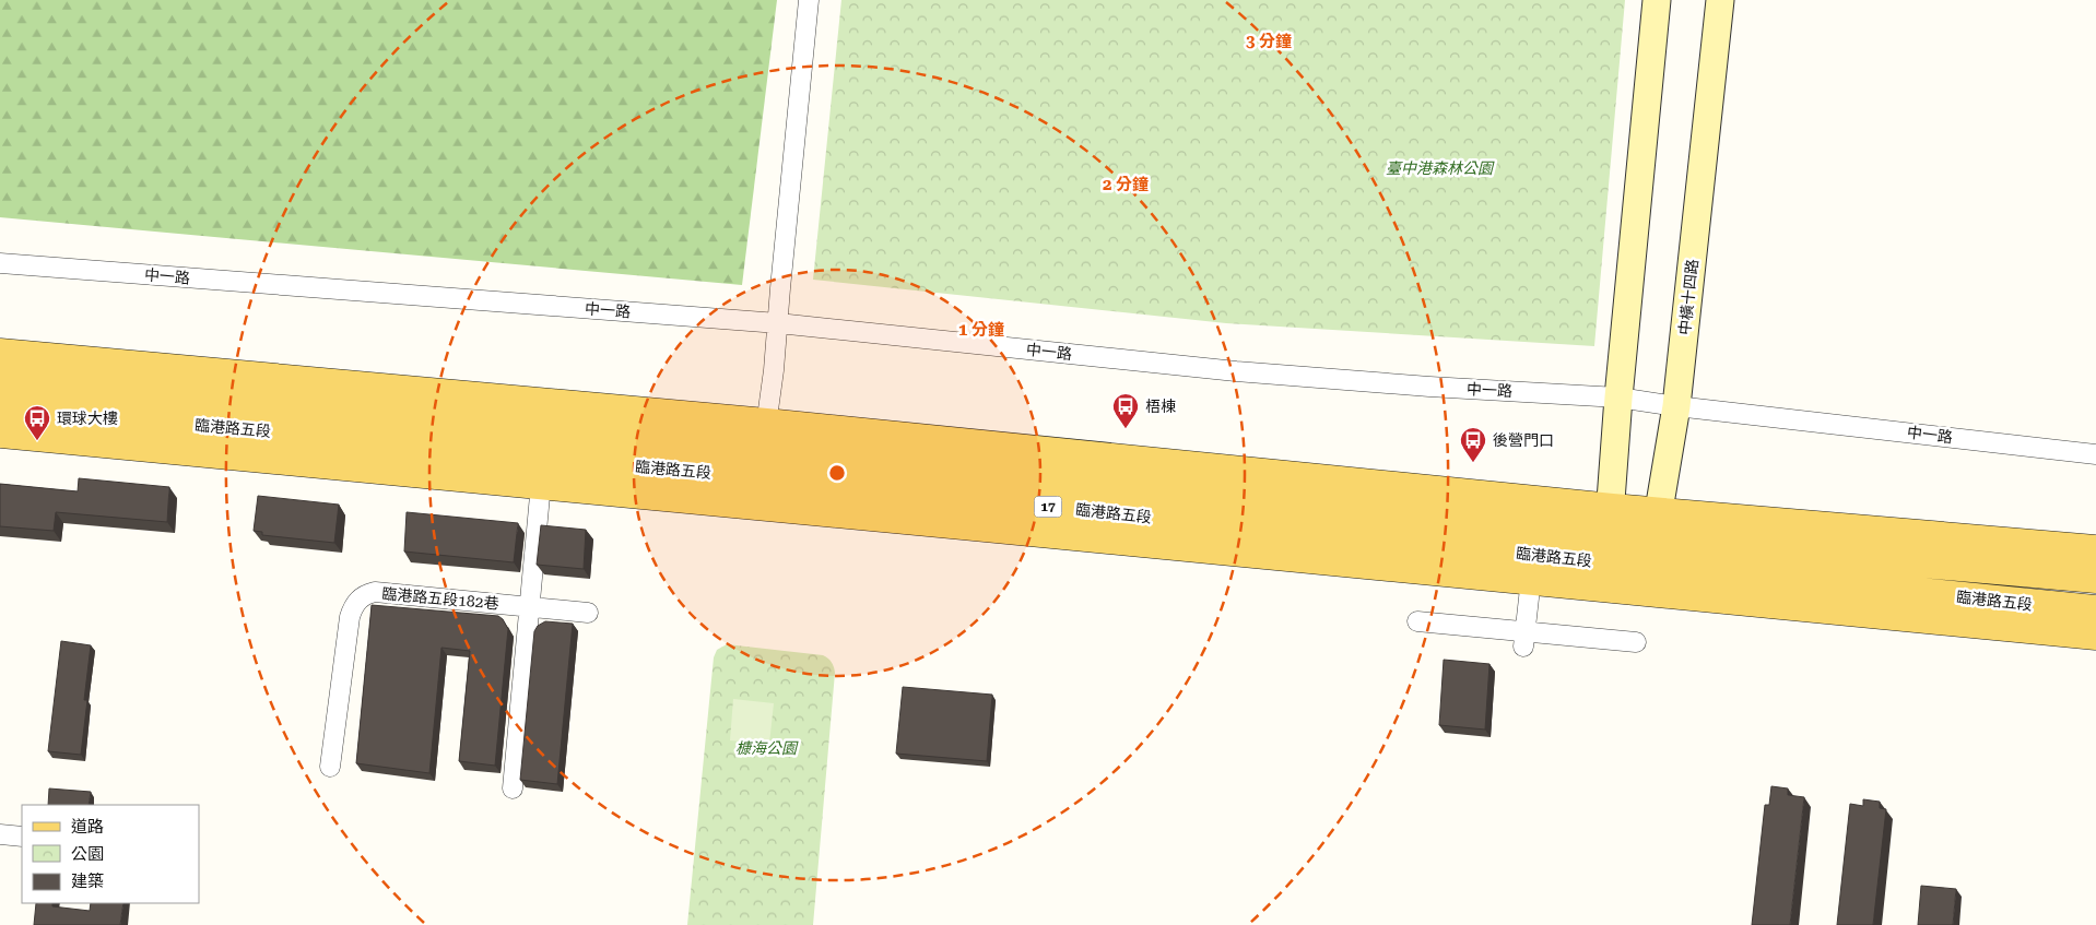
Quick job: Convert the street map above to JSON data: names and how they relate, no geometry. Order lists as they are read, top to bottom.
{
  "streets": {
    "main road": ["臨港路五段", "17"],
    "street": ["中一路", "中橫十四路", "臨港路五段182巷"]
  },
  "crossings": [
    ["中一路", "中橫十四路"],
    ["中橫十四路", "臨港路五段"]
  ],
  "parks": ["臺中港森林公園", "槺海公園"],
  "places": {
    "bus stop": ["梧棟", "環球大樓", "後營門口"]
  },
  "legend": ["道路", "公園", "建築"],
  "rings": ["3 分鐘", "2 分鐘", "1 分鐘"]
}
